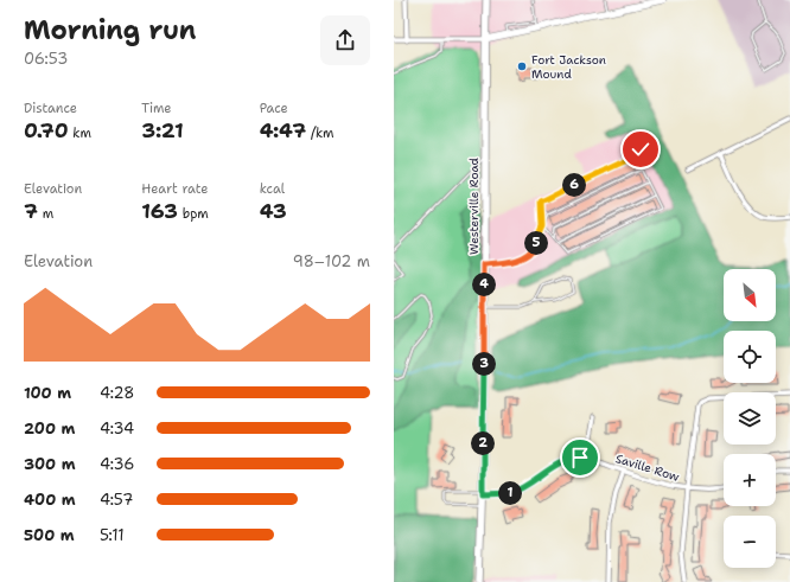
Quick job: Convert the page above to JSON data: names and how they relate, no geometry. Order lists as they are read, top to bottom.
{
  "streets": {
    "main road": ["Westerville Road"],
    "street": ["Saville Row"]
  },
  "crossings": [
    ["Westerville Road", "Saville Row"]
  ],
  "places": ["Fort Jackson Mound"],
  "north": "bottom right",
  "page": {
    "heading": ["Morning run", "06:53"],
    "stats": [
      ["Distance", "0.70 km"],
      ["Time", "3:21"],
      ["Pace", "4:47 /km"],
      ["Elevation", "7 m"],
      ["Heart rate", "163 bpm"],
      ["kcal", "43"]
    ],
    "pins": [
      "6",
      "5",
      "4",
      "3",
      "2",
      "1"
    ],
    "chart": ["Elevation", "98–102 m"],
    "map_buttons": ["+", "−"],
    "list": [
      {
        "name": "100 m",
        "note": "4:28"
      },
      {
        "name": "200 m",
        "note": "4:34"
      },
      {
        "name": "300 m",
        "note": "4:36"
      },
      {
        "name": "400 m",
        "note": "4:57"
      },
      {
        "name": "500 m",
        "note": "5:11"
      }
    ]
  }
}
